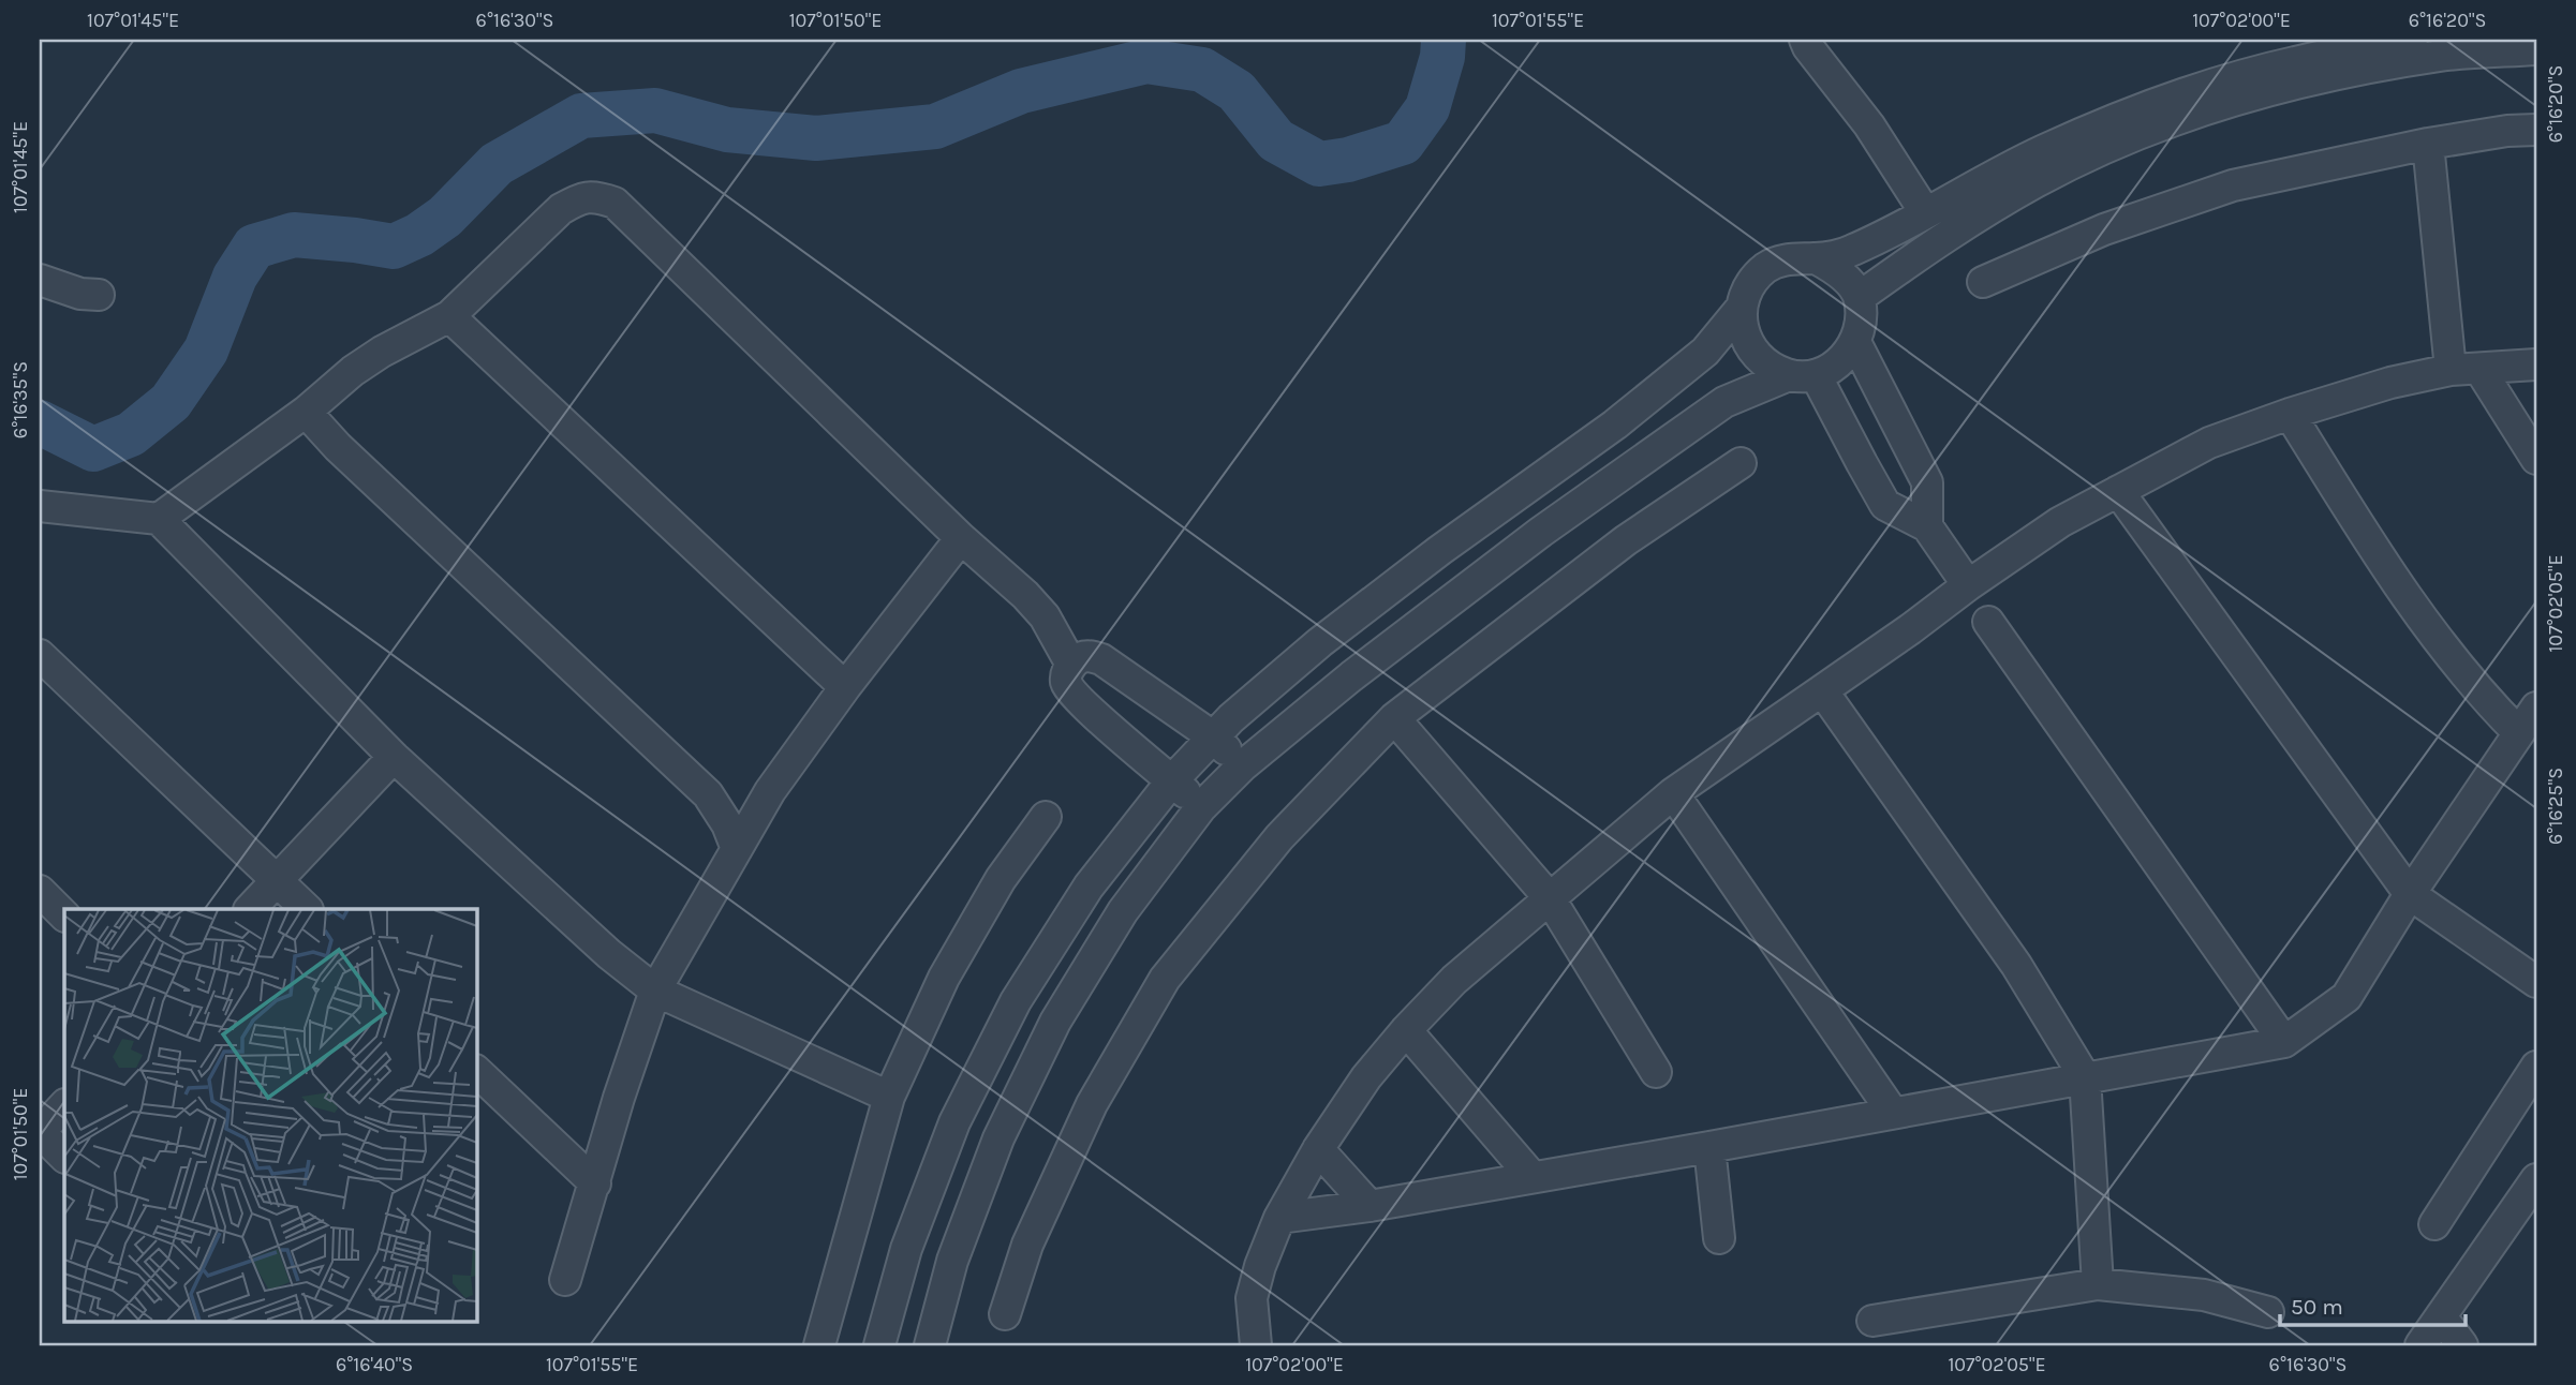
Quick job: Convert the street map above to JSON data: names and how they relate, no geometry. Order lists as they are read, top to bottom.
{
  "scale_bar": "50 m",
  "coordinates": [
    "107°01'45\"E",
    "6°16'30\"S",
    "107°01'50\"E",
    "107°01'55\"E",
    "107°02'00\"E",
    "6°16'20\"S",
    "6°16'35\"S",
    "107°02'05\"E",
    "6°16'25\"S",
    "6°16'40\"S"
  ]
}
